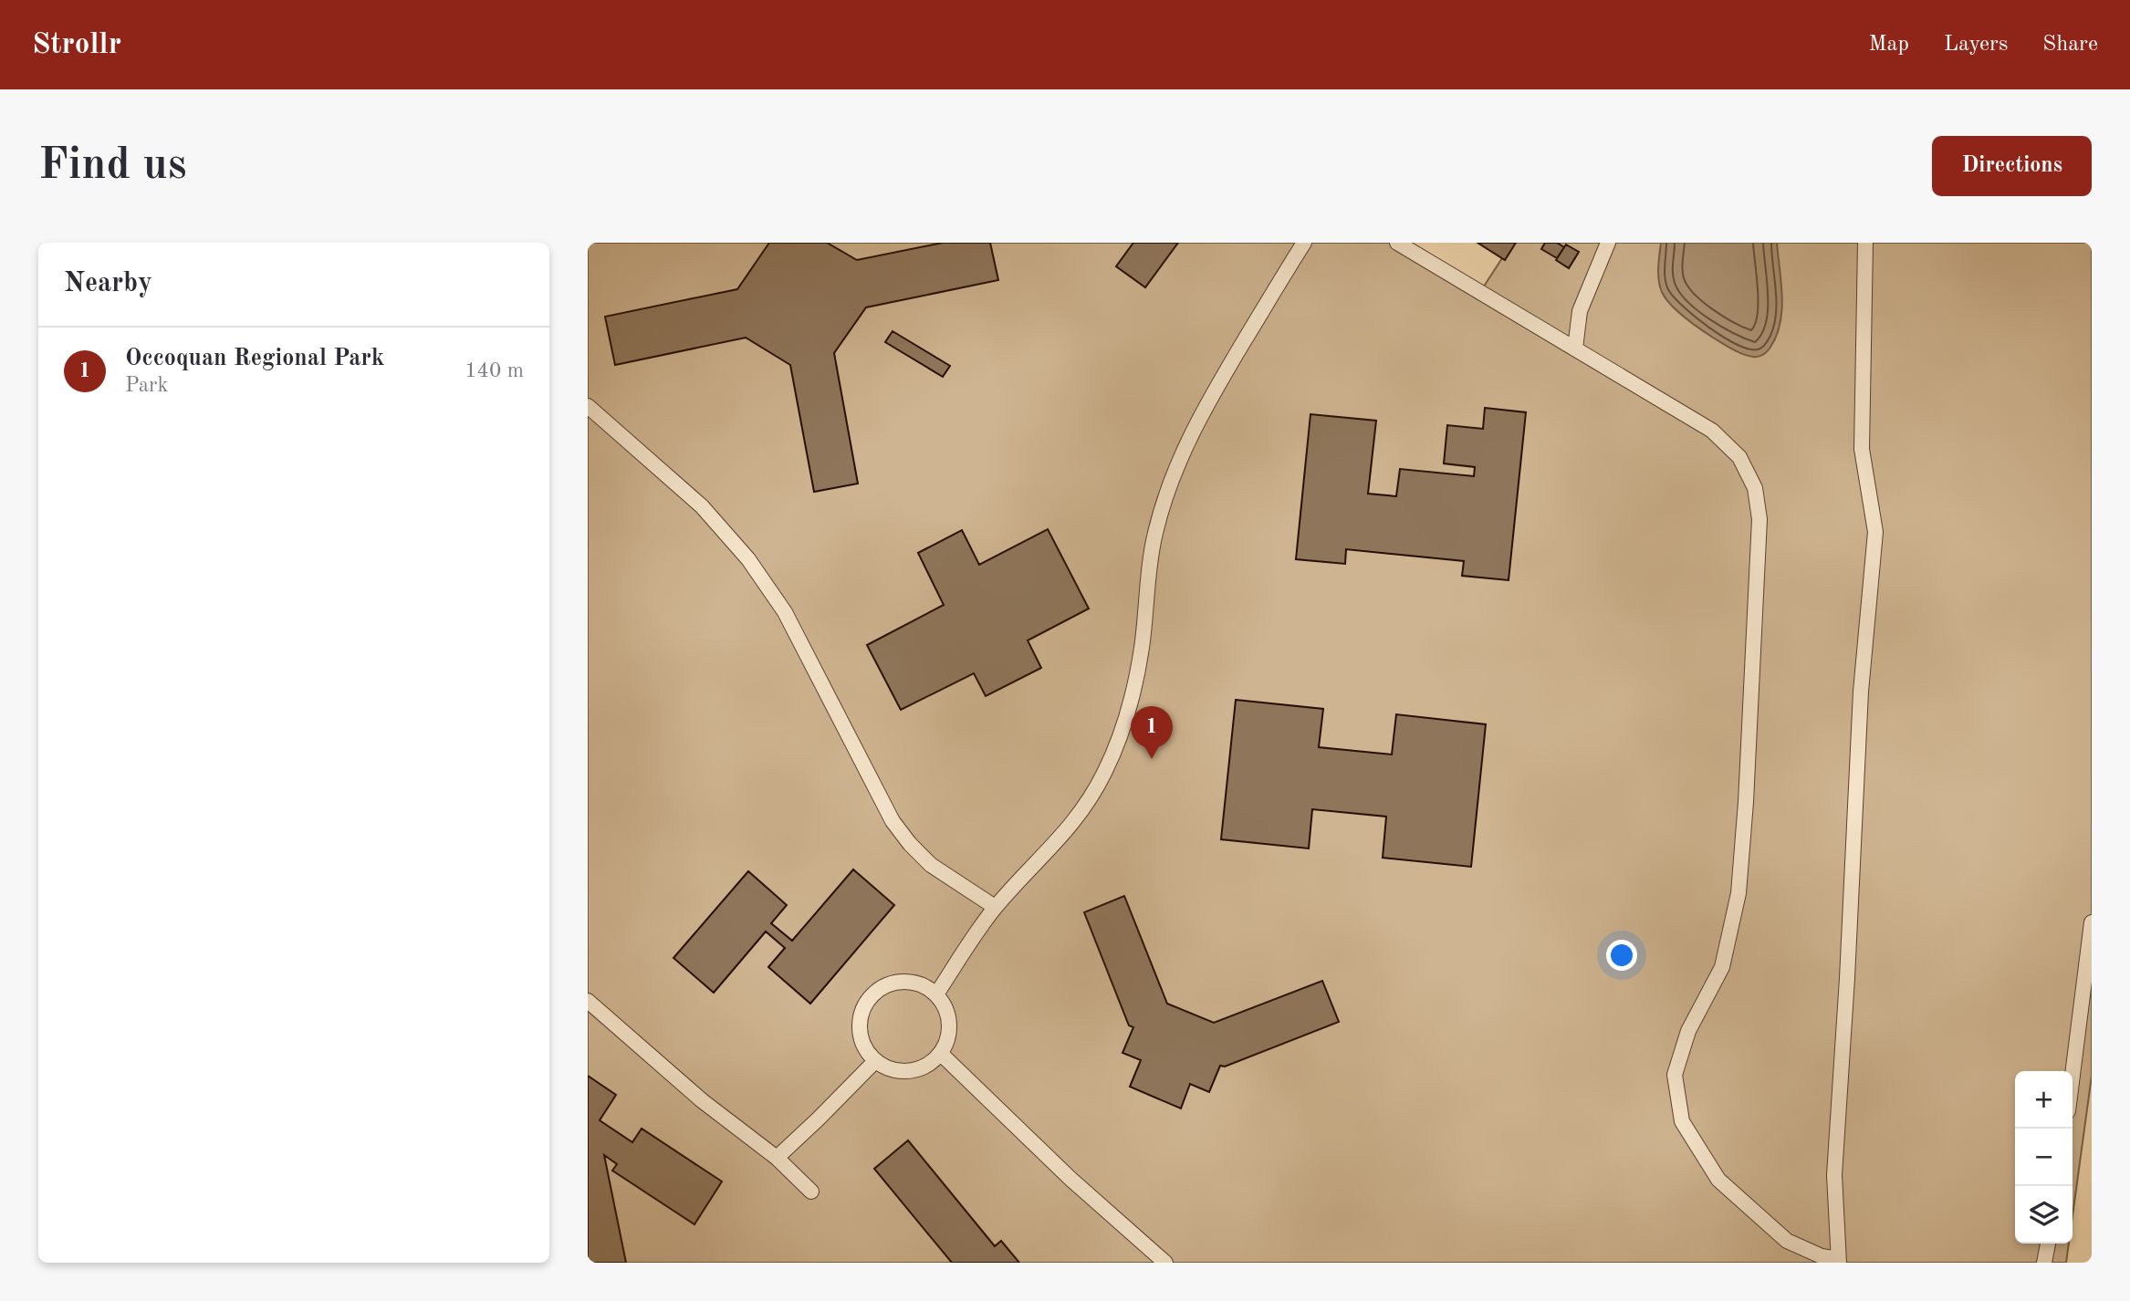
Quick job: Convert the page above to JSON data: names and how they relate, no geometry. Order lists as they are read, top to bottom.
{
  "page": {
    "header": "Strollr",
    "nav": ["Map", "Layers", "Share"],
    "buttons": "Directions",
    "title": "Find us",
    "heading": "Nearby",
    "list": [
      {
        "mark": "1",
        "name": "Occoquan Regional Park",
        "note": "Park",
        "value": "140 m"
      }
    ],
    "pins": "1",
    "map_buttons": ["+", "−"]
  }
}
